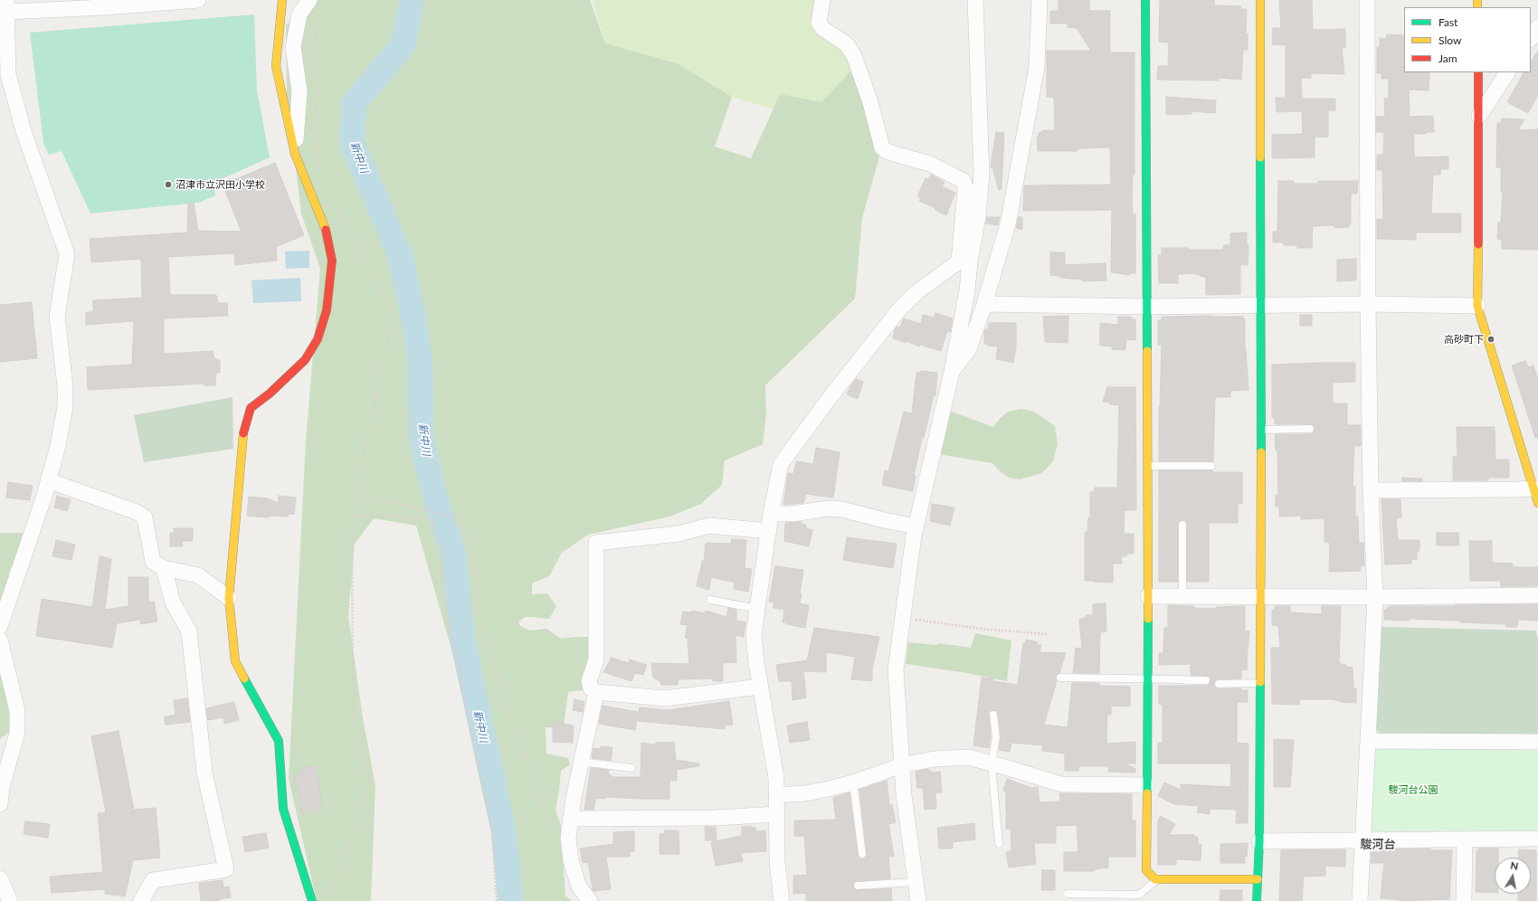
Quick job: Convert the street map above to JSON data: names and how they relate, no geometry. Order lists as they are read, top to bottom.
{
  "districts": ["駿河台"],
  "water": ["新中川"],
  "parks": ["駿河台公園"],
  "places": ["沼津市立沢田小学校", "高砂町下"],
  "legend": ["Fast", "Slow", "Jam"],
  "north": "top"
}
